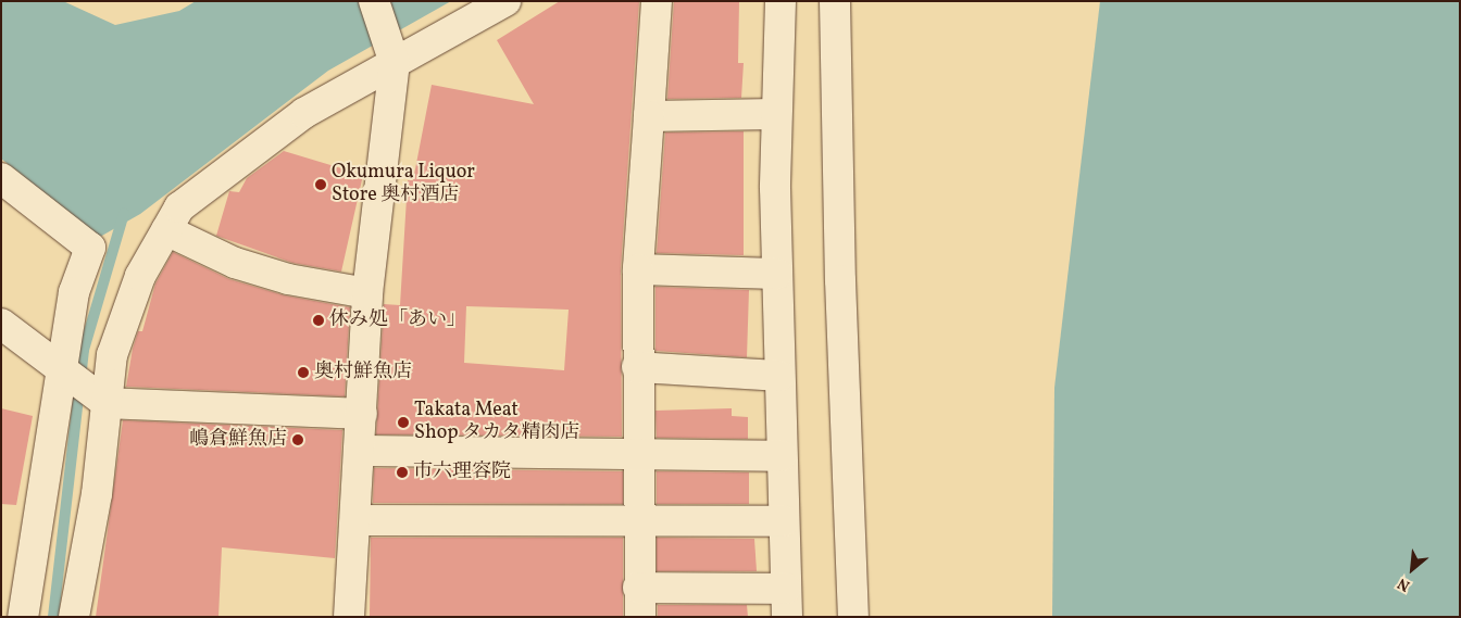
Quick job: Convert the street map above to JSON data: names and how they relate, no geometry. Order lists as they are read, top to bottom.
{
  "places": [
    "Okumura Liquor Store 奥村酒店",
    "休み処「あい」",
    "奥村鮮魚店",
    "Takata Meat Shop タカタ精肉店",
    "嶋倉鮮魚店",
    "市六理容院"
  ],
  "north": "bottom left"
}
